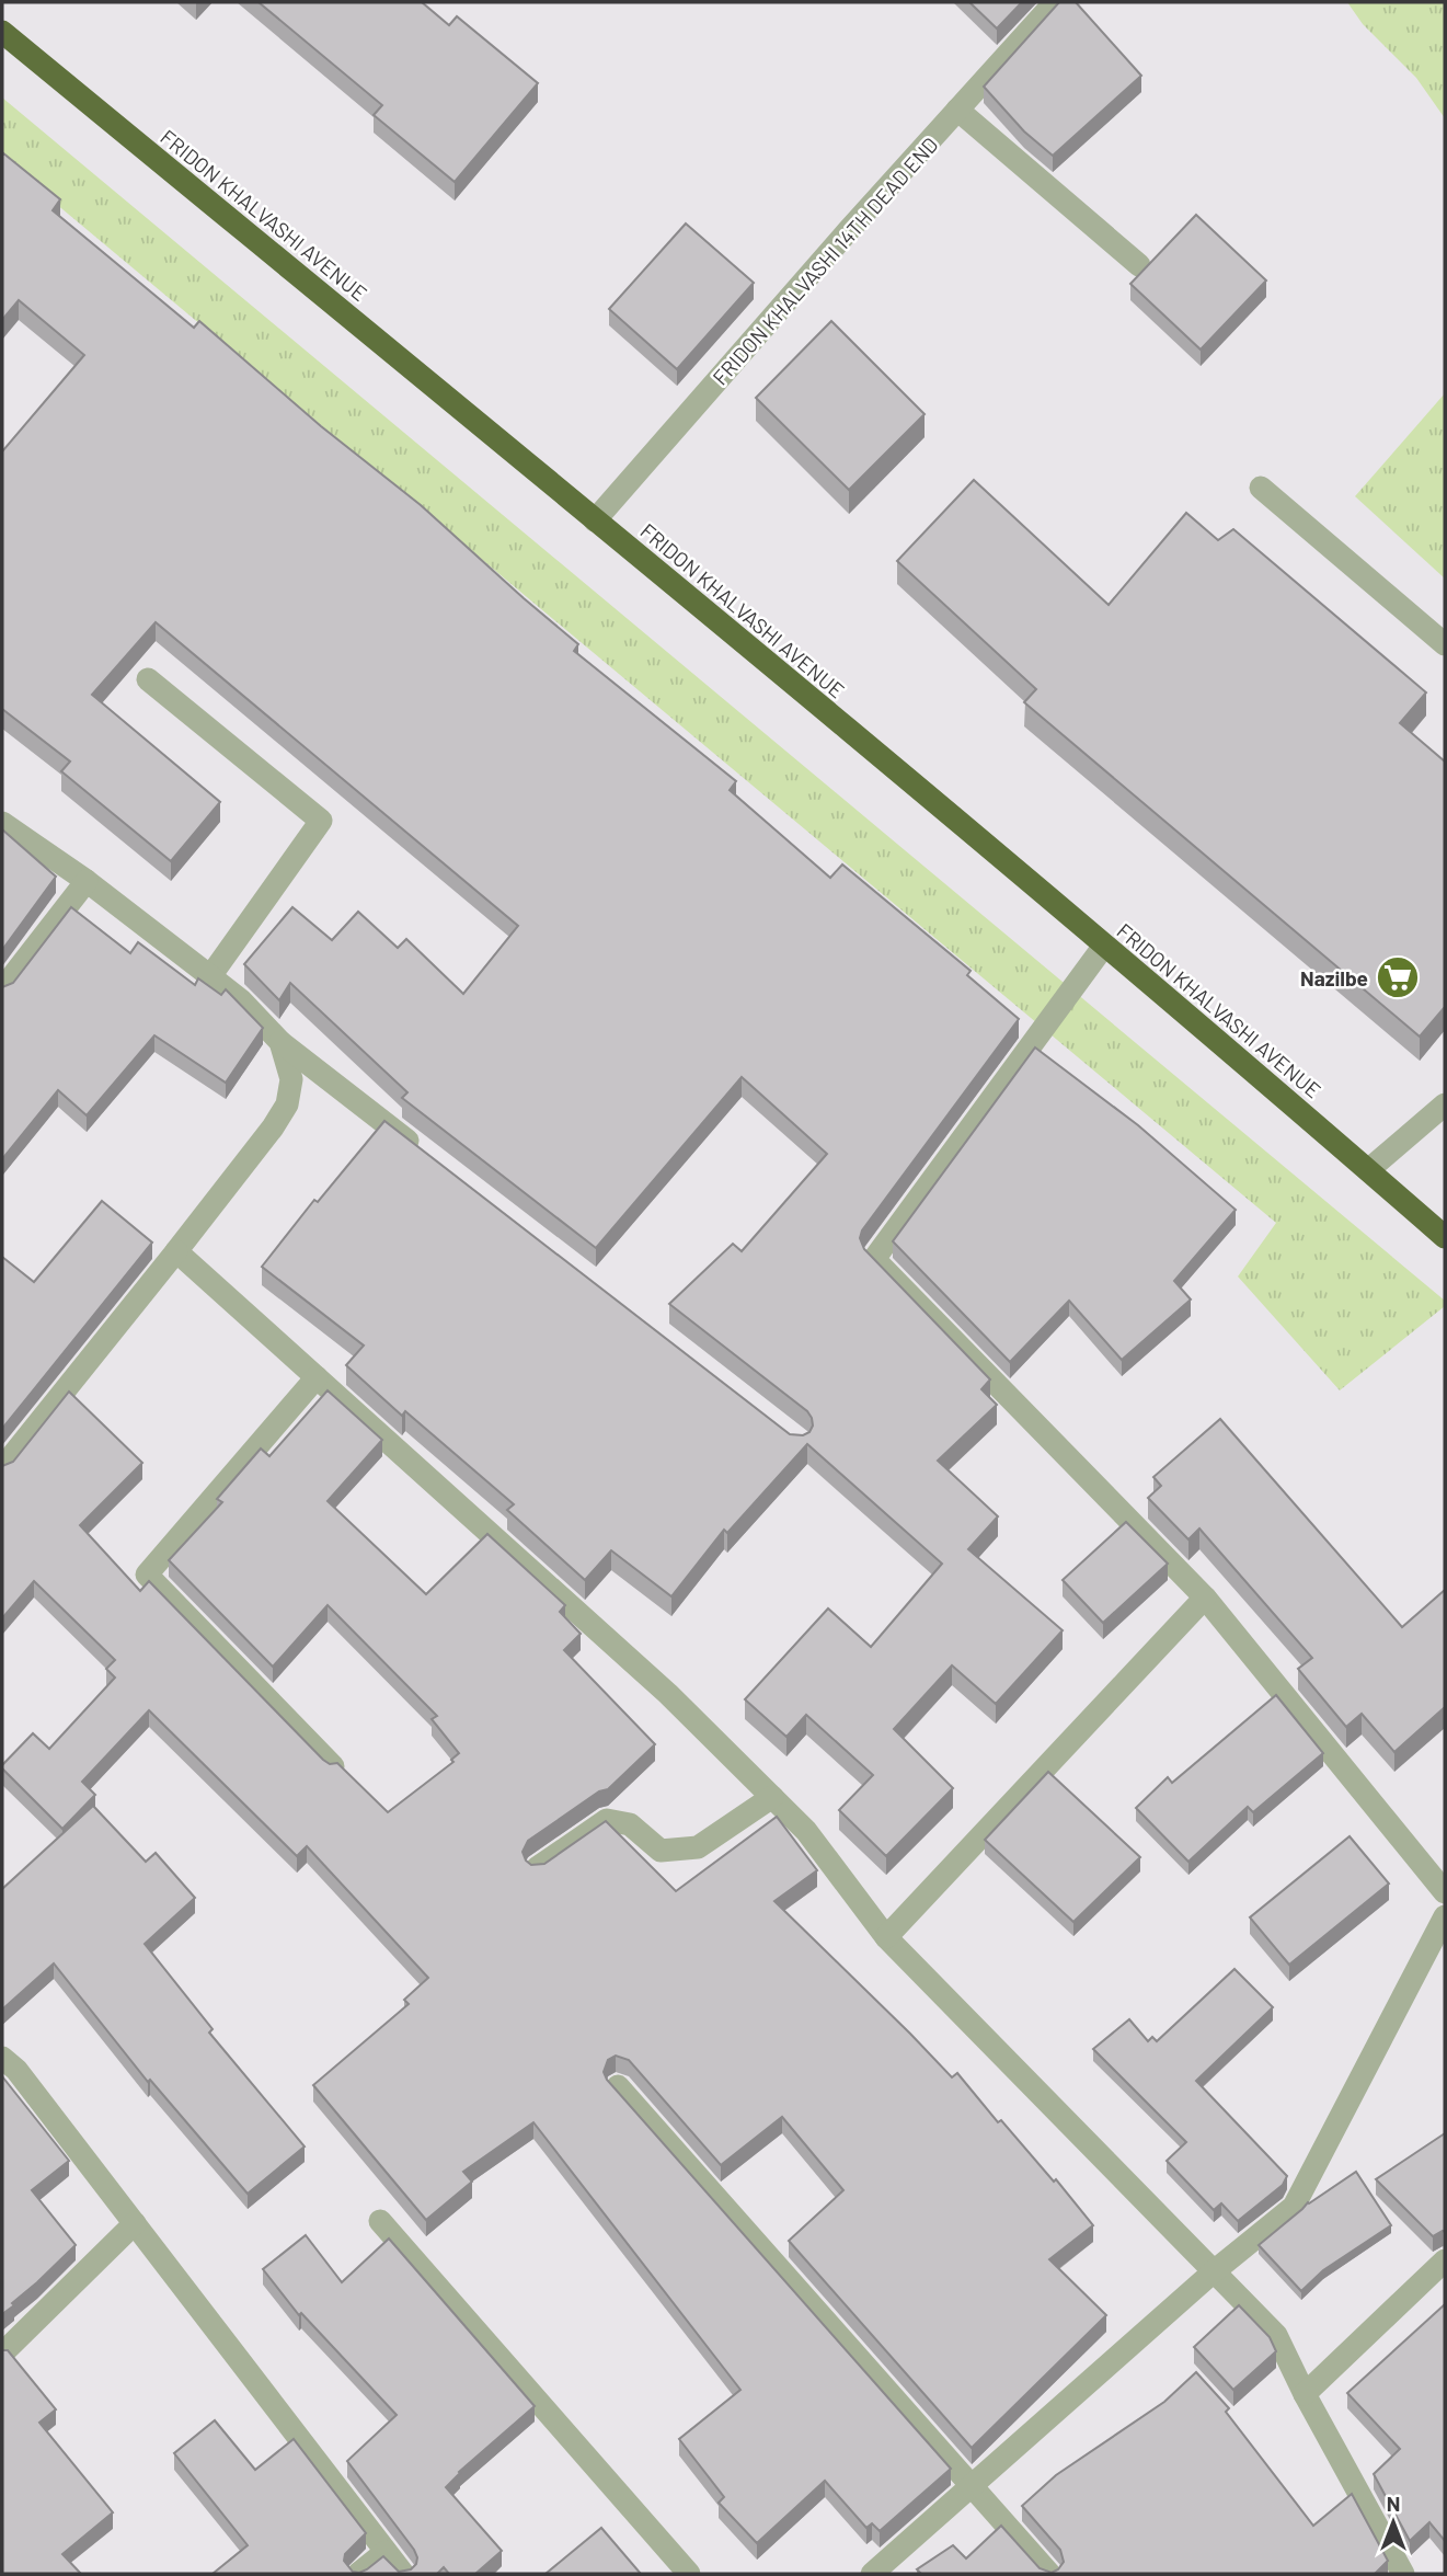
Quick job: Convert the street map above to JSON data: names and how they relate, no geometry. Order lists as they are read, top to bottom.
{
  "streets": {
    "highway": ["FRIDON KHALVASHI AVENUE"],
    "street": ["FRIDON KHALVASHI 14TH DEAD END"]
  },
  "crossings": [
    ["FRIDON KHALVASHI AVENUE", "FRIDON KHALVASHI 14TH DEAD END"]
  ],
  "places": {
    "supermarket": ["Nazilbe"]
  },
  "north": "top"
}
